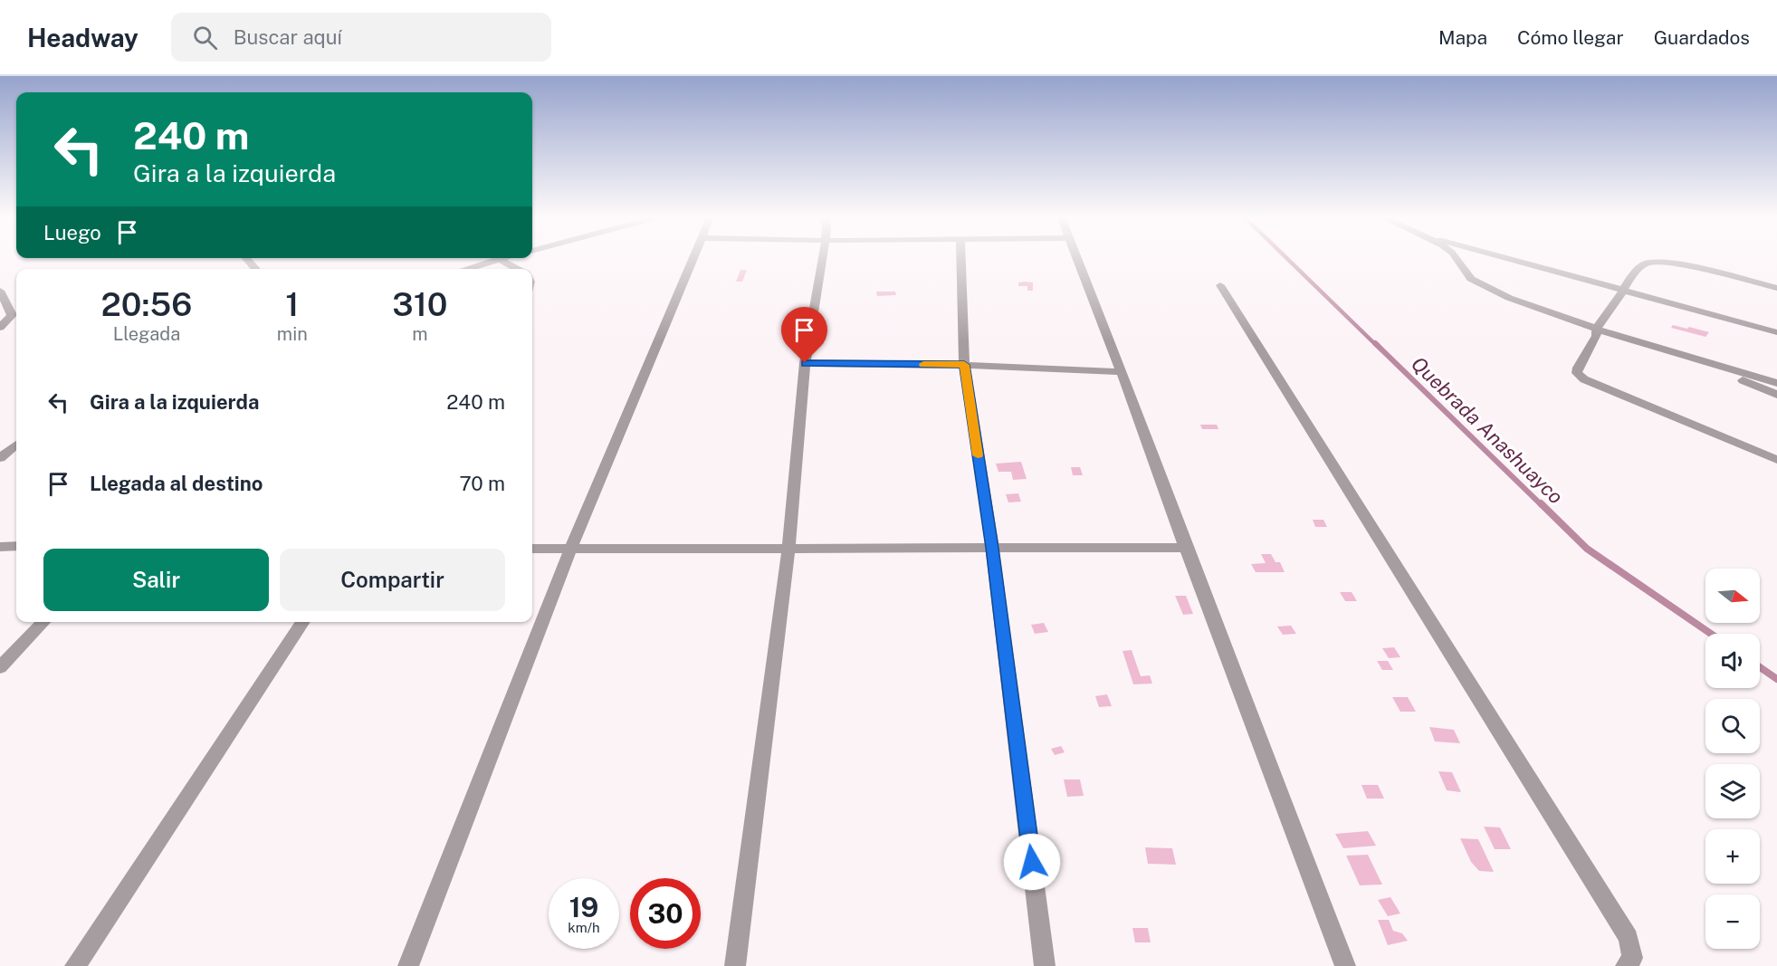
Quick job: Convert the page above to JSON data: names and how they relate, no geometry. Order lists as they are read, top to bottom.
{
  "water": ["Quebrada Anashuayco"],
  "north": "right",
  "page": {
    "header": "Headway",
    "search": "Buscar aquí",
    "nav": ["Mapa", "Cómo llegar", "Guardados"],
    "turn": ["240 m", "Gira a la izquierda"],
    "then": "Luego",
    "eta": [
      "20:56",
      "Llegada",
      "1",
      "min",
      "310",
      "m"
    ],
    "list": [
      {
        "name": "Gira a la izquierda",
        "value": "240 m"
      },
      {
        "name": "Llegada al destino",
        "value": "70 m"
      }
    ],
    "buttons": ["Salir", "Compartir"],
    "map_buttons": ["+", "−"],
    "speed": "19 km/h",
    "limit": "30"
  }
}
